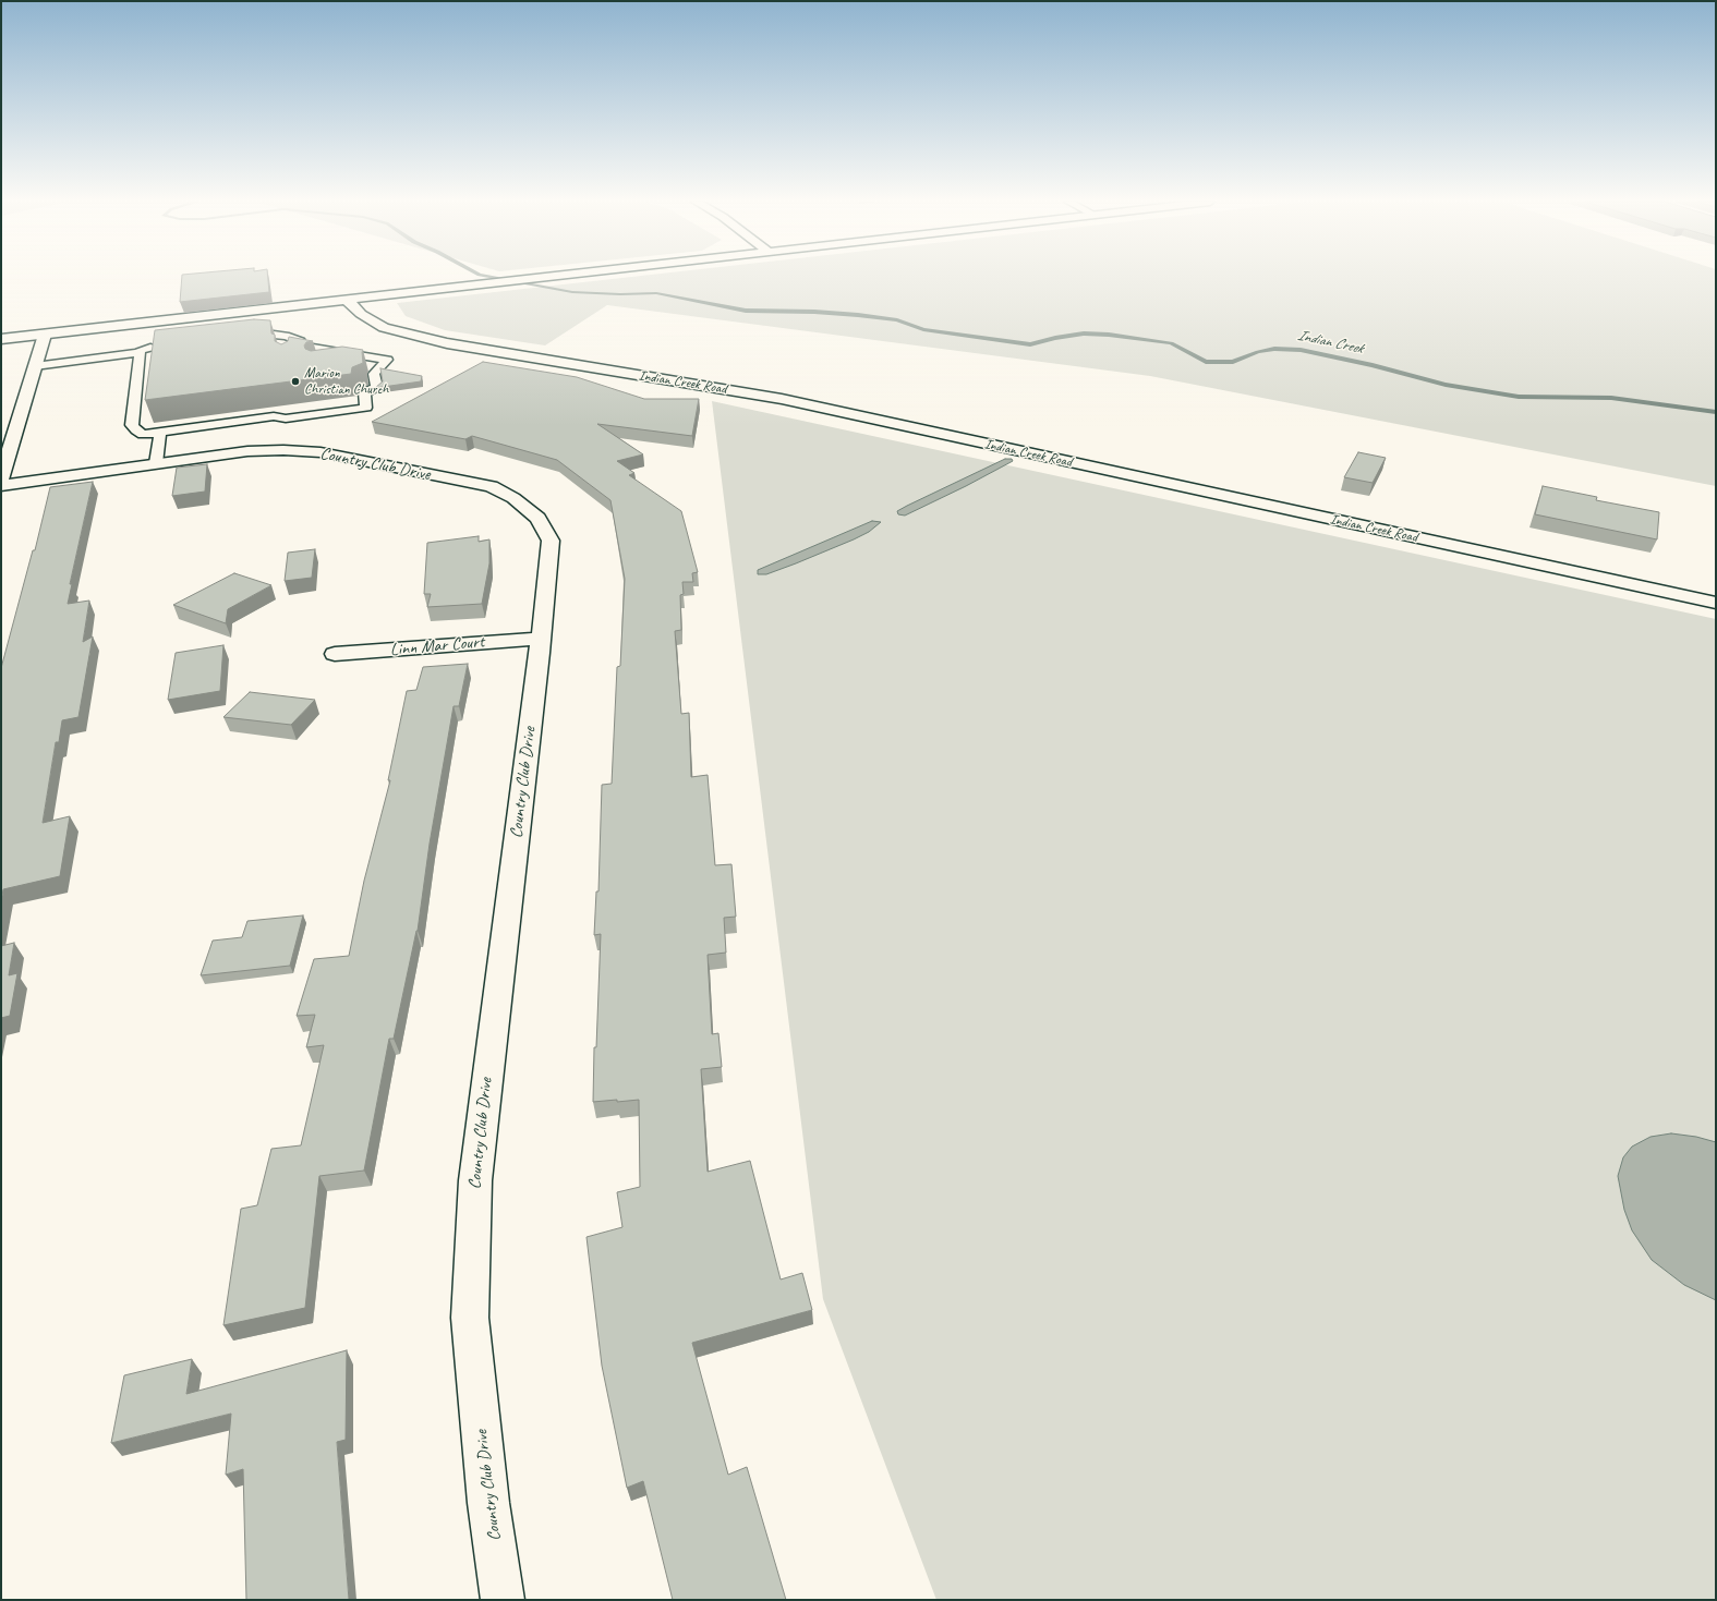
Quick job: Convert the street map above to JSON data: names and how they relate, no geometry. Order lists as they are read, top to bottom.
{
  "streets": {
    "street": ["Indian Creek Road", "Country Club Drive", "Linn Mar Court"]
  },
  "crossings": [
    ["Country Club Drive", "Linn Mar Court"]
  ],
  "water": ["Indian Creek"],
  "places": ["Marion Christian Church"]
}
